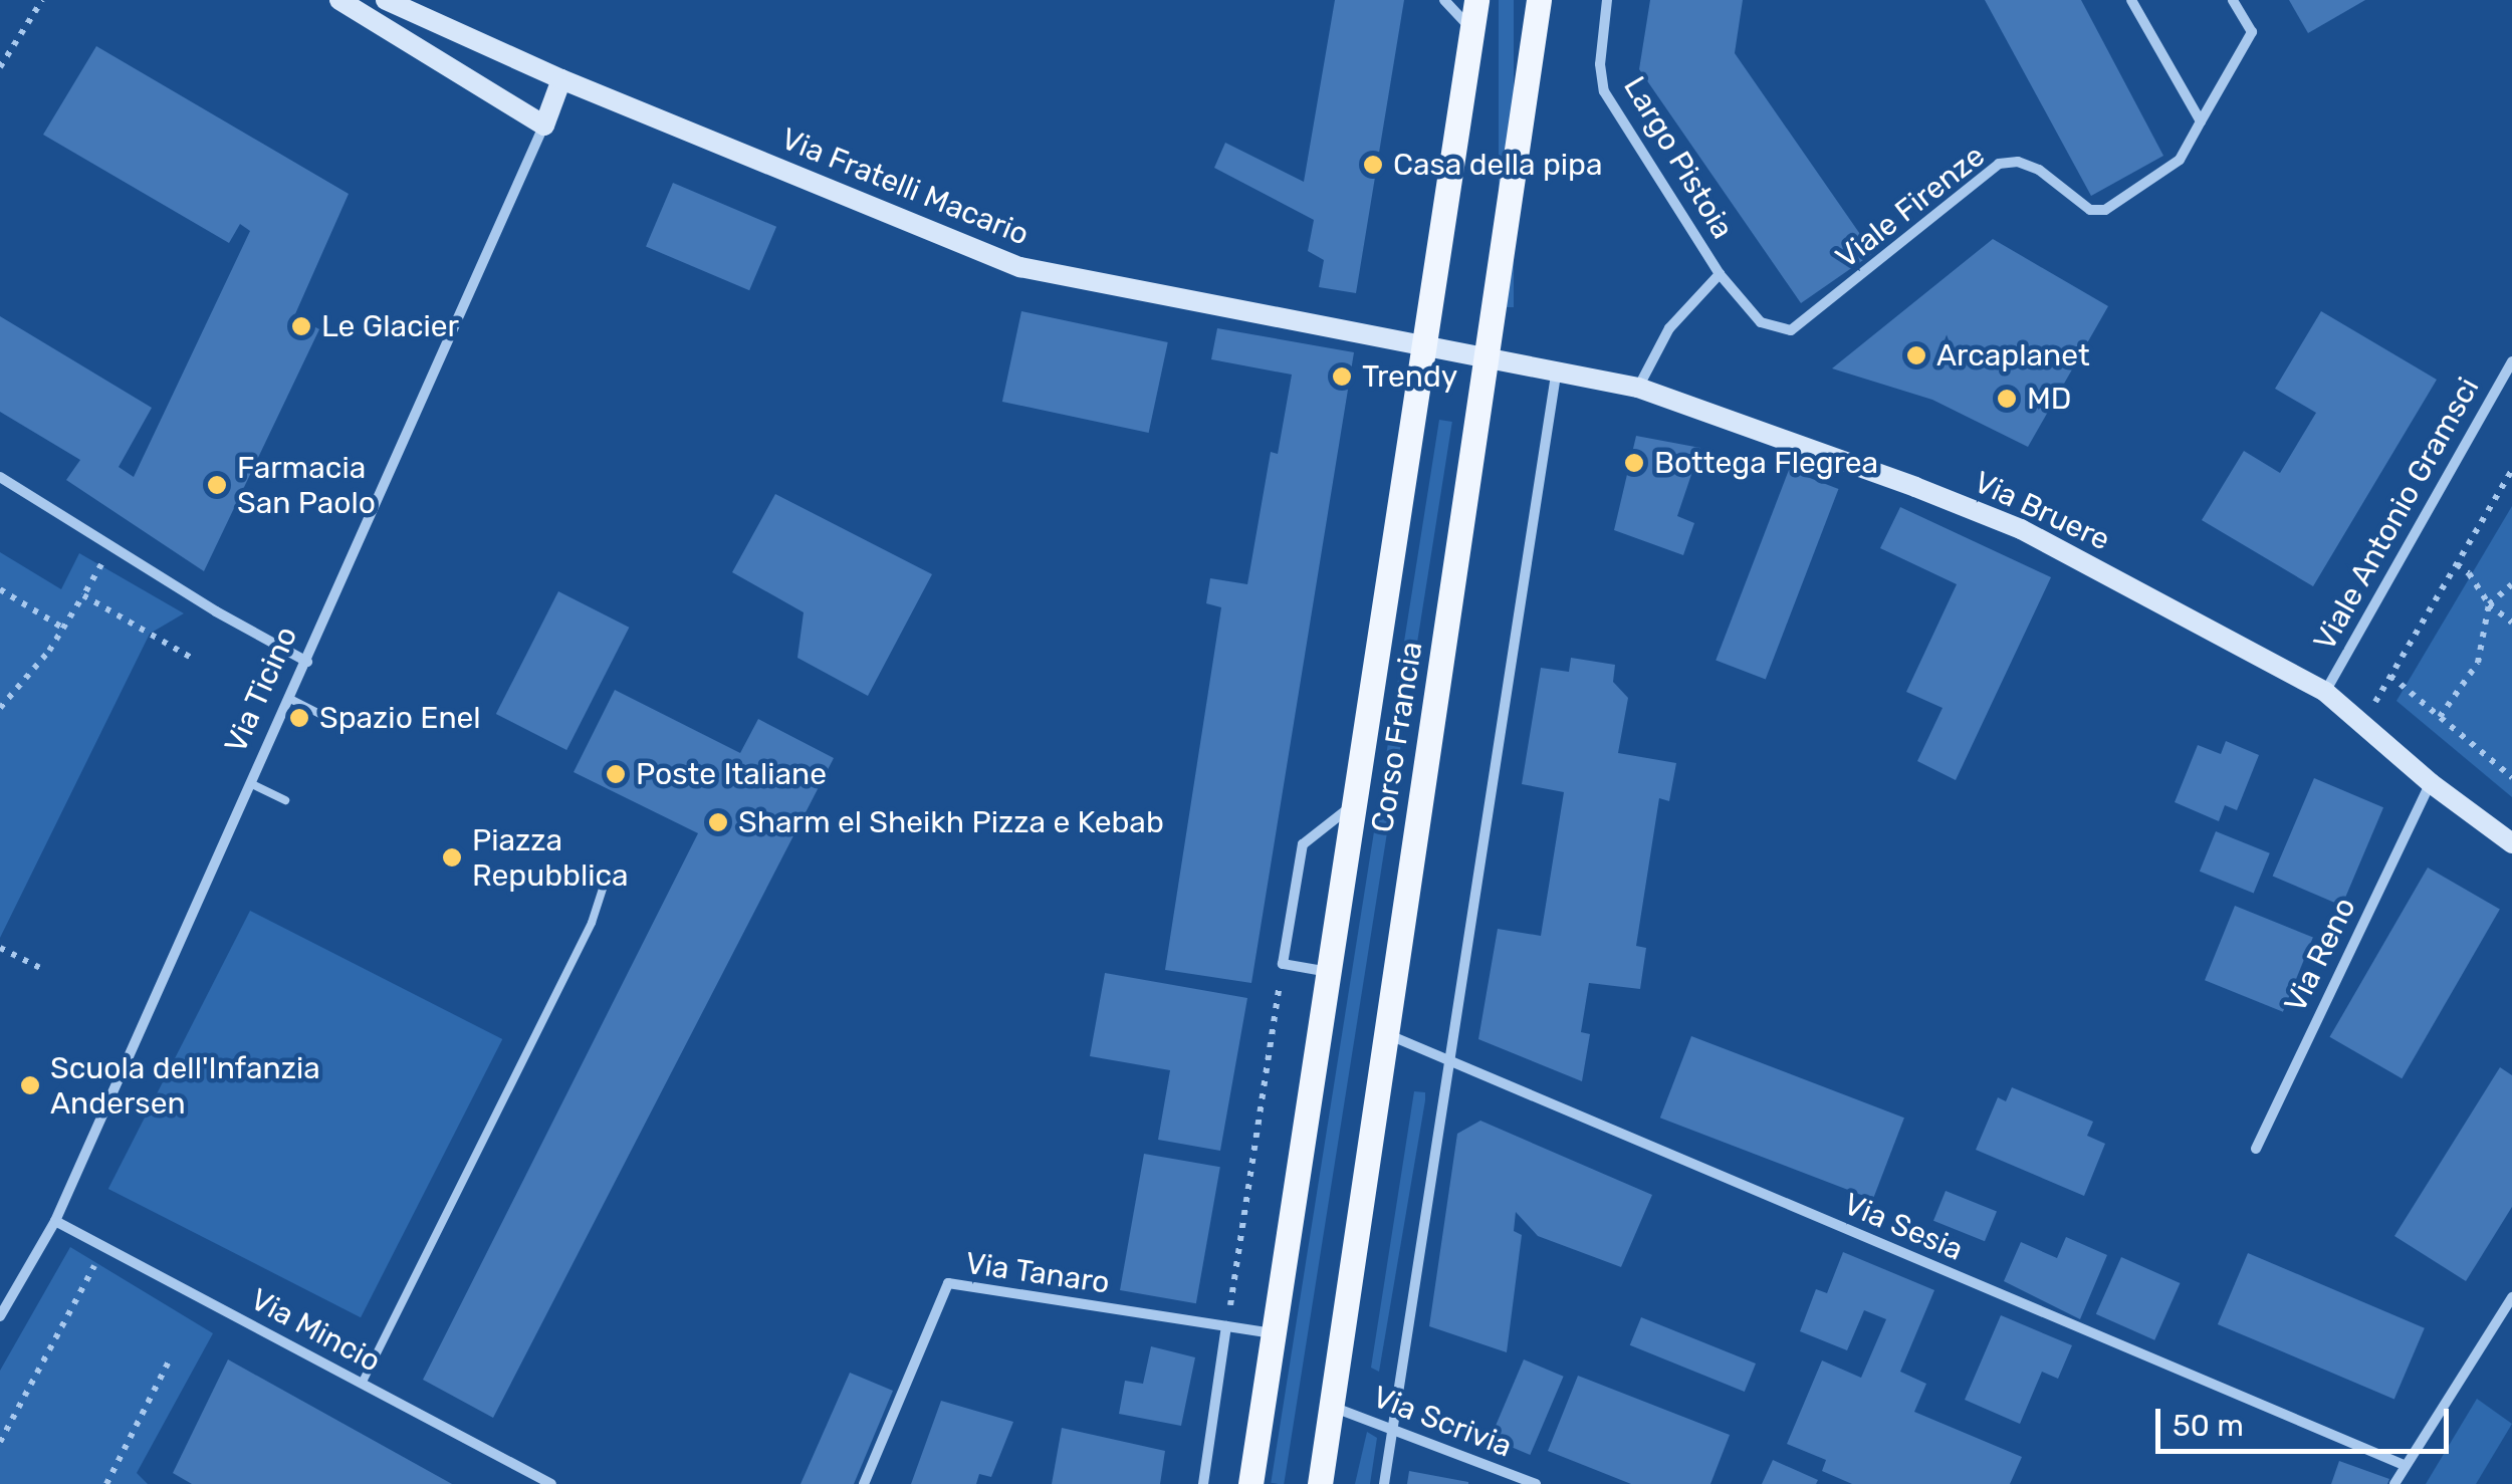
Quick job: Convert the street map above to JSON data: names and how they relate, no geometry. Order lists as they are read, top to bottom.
{
  "streets": {
    "main road": ["Corso Francia"],
    "street": [
      "Largo Pistoia",
      "Via Fratelli Macario",
      "Viale Firenze",
      "Via Bruere",
      "Viale Antonio Gramsci",
      "Via Ticino",
      "Via Reno",
      "Via Sesia",
      "Via Tanaro",
      "Via Mincio",
      "Via Scrivia"
    ]
  },
  "crossings": [
    ["Largo Pistoia", "Viale Firenze"],
    ["Largo Pistoia", "Via Bruere"],
    ["Via Fratelli Macario", "Via Bruere"],
    ["Via Fratelli Macario", "Via Ticino"],
    ["Via Fratelli Macario", "Corso Francia"],
    ["Via Bruere", "Viale Antonio Gramsci"],
    ["Via Bruere", "Corso Francia"],
    ["Via Bruere", "Via Reno"],
    ["Via Ticino", "Via Mincio"],
    ["Corso Francia", "Via Sesia"],
    ["Corso Francia", "Via Tanaro"],
    ["Corso Francia", "Via Scrivia"]
  ],
  "places": [
    "Casa della pipa",
    "Le Glacier",
    "Arcaplanet",
    "Trendy",
    "MD",
    "Bottega Flegrea",
    "Farmacia San Paolo",
    "Spazio Enel",
    "Poste Italiane",
    "Sharm el Sheikh Pizza e Kebab",
    "Piazza Repubblica",
    "Scuola dell'Infanzia Andersen"
  ],
  "scale_bar": "50 m"
}
